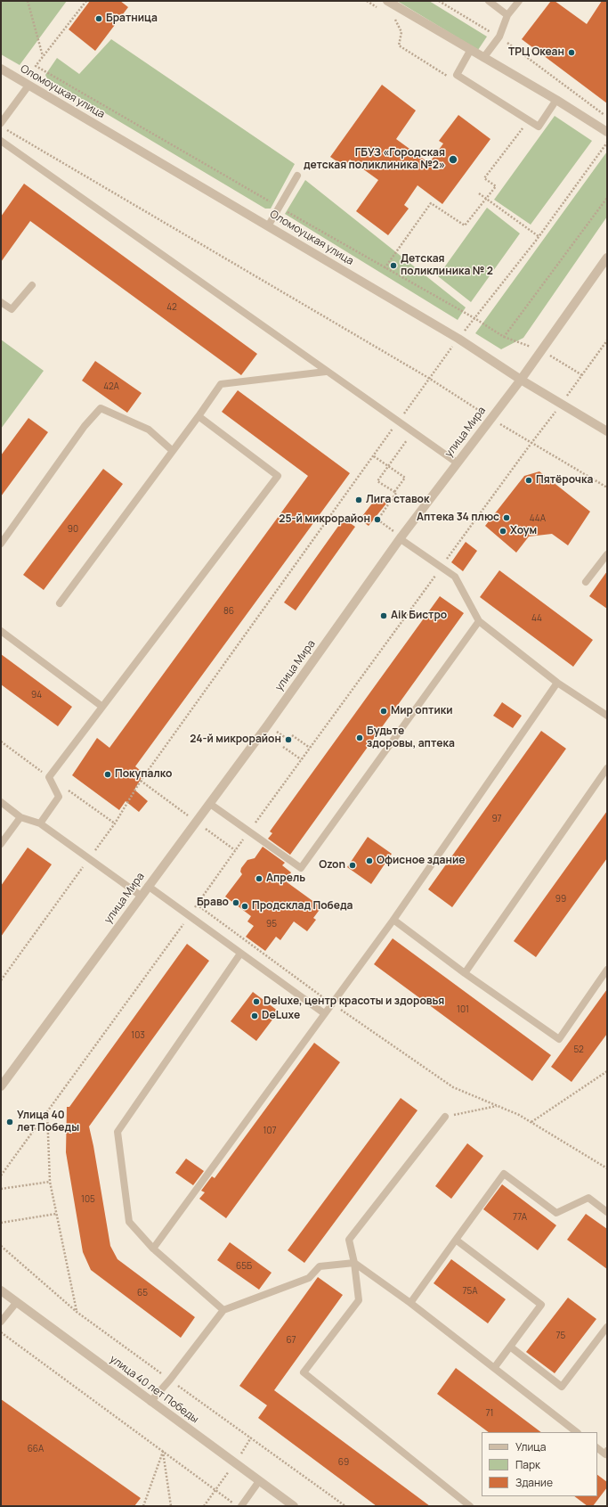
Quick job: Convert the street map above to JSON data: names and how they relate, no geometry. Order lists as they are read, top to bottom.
{
  "streets": {
    "street": ["Оломоуцкая улица", "улица Мира", "улица 40 лет Победы"]
  },
  "crossings": [
    ["Оломоуцкая улица", "улица Мира"]
  ],
  "places": [
    "Братница",
    "ТРЦ Океан",
    "ГБУЗ «Городская детская поликлиника №2»",
    "Детская поликлиника № 2",
    "Пятёрочка",
    "Лига ставок",
    "Аптека 34 плюс",
    "25-й микрорайон",
    "Хоум",
    "Aik Бистро",
    "Мир оптики",
    "Будьте здоровы, аптека",
    "24-й микрорайон",
    "Покупалко",
    "Офисное здание",
    "Ozon",
    "Апрель",
    "Браво",
    "Продсклад Победа",
    "Deluxe, центр красоты и здоровья",
    "DeLuxe",
    "Улица 40 лет Победы"
  ],
  "house_numbers": [
    "42",
    "42А",
    "44А",
    "90",
    "86",
    "44",
    "94",
    "97",
    "99",
    "95",
    "101",
    "103",
    "52",
    "107",
    "105",
    "77А",
    "65Б",
    "75А",
    "65",
    "75",
    "67",
    "71",
    "66А",
    "69"
  ],
  "legend": ["Улица", "Парк", "Здание"]
}
